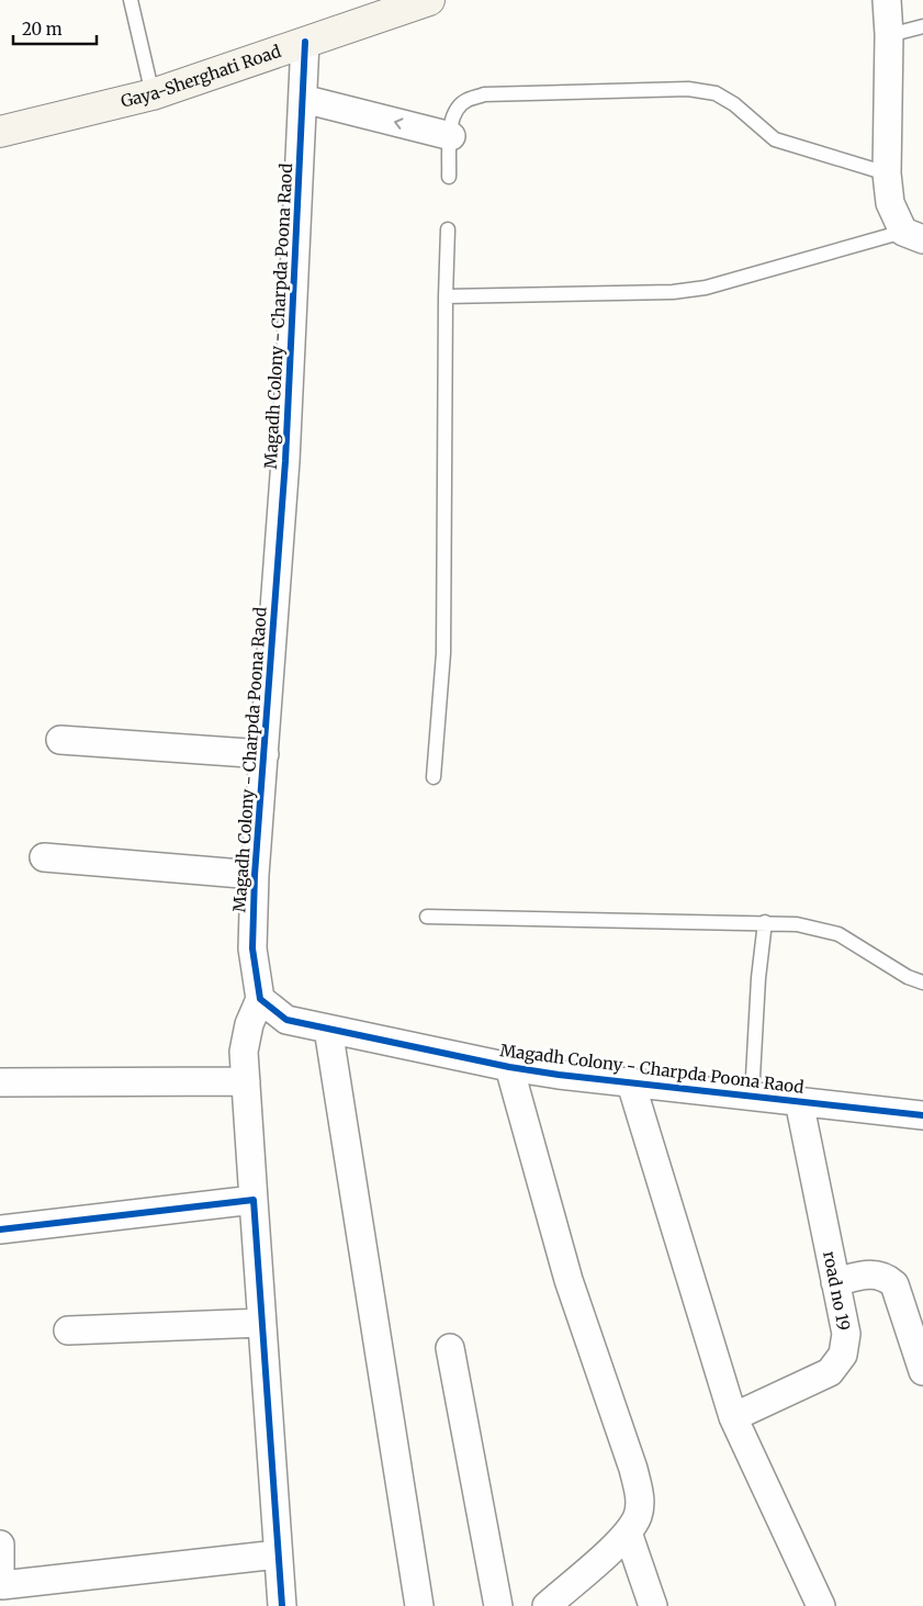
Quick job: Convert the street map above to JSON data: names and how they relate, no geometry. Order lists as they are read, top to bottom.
{
  "streets": {
    "main road": ["Gaya-Sherghati Road"],
    "street": ["Magadh Colony - Charpda Poona Raod", "road no 19"]
  },
  "crossings": [
    ["Gaya-Sherghati Road", "Magadh Colony - Charpda Poona Raod"],
    ["Magadh Colony - Charpda Poona Raod", "road no 19"]
  ],
  "scale_bar": "20 m"
}
